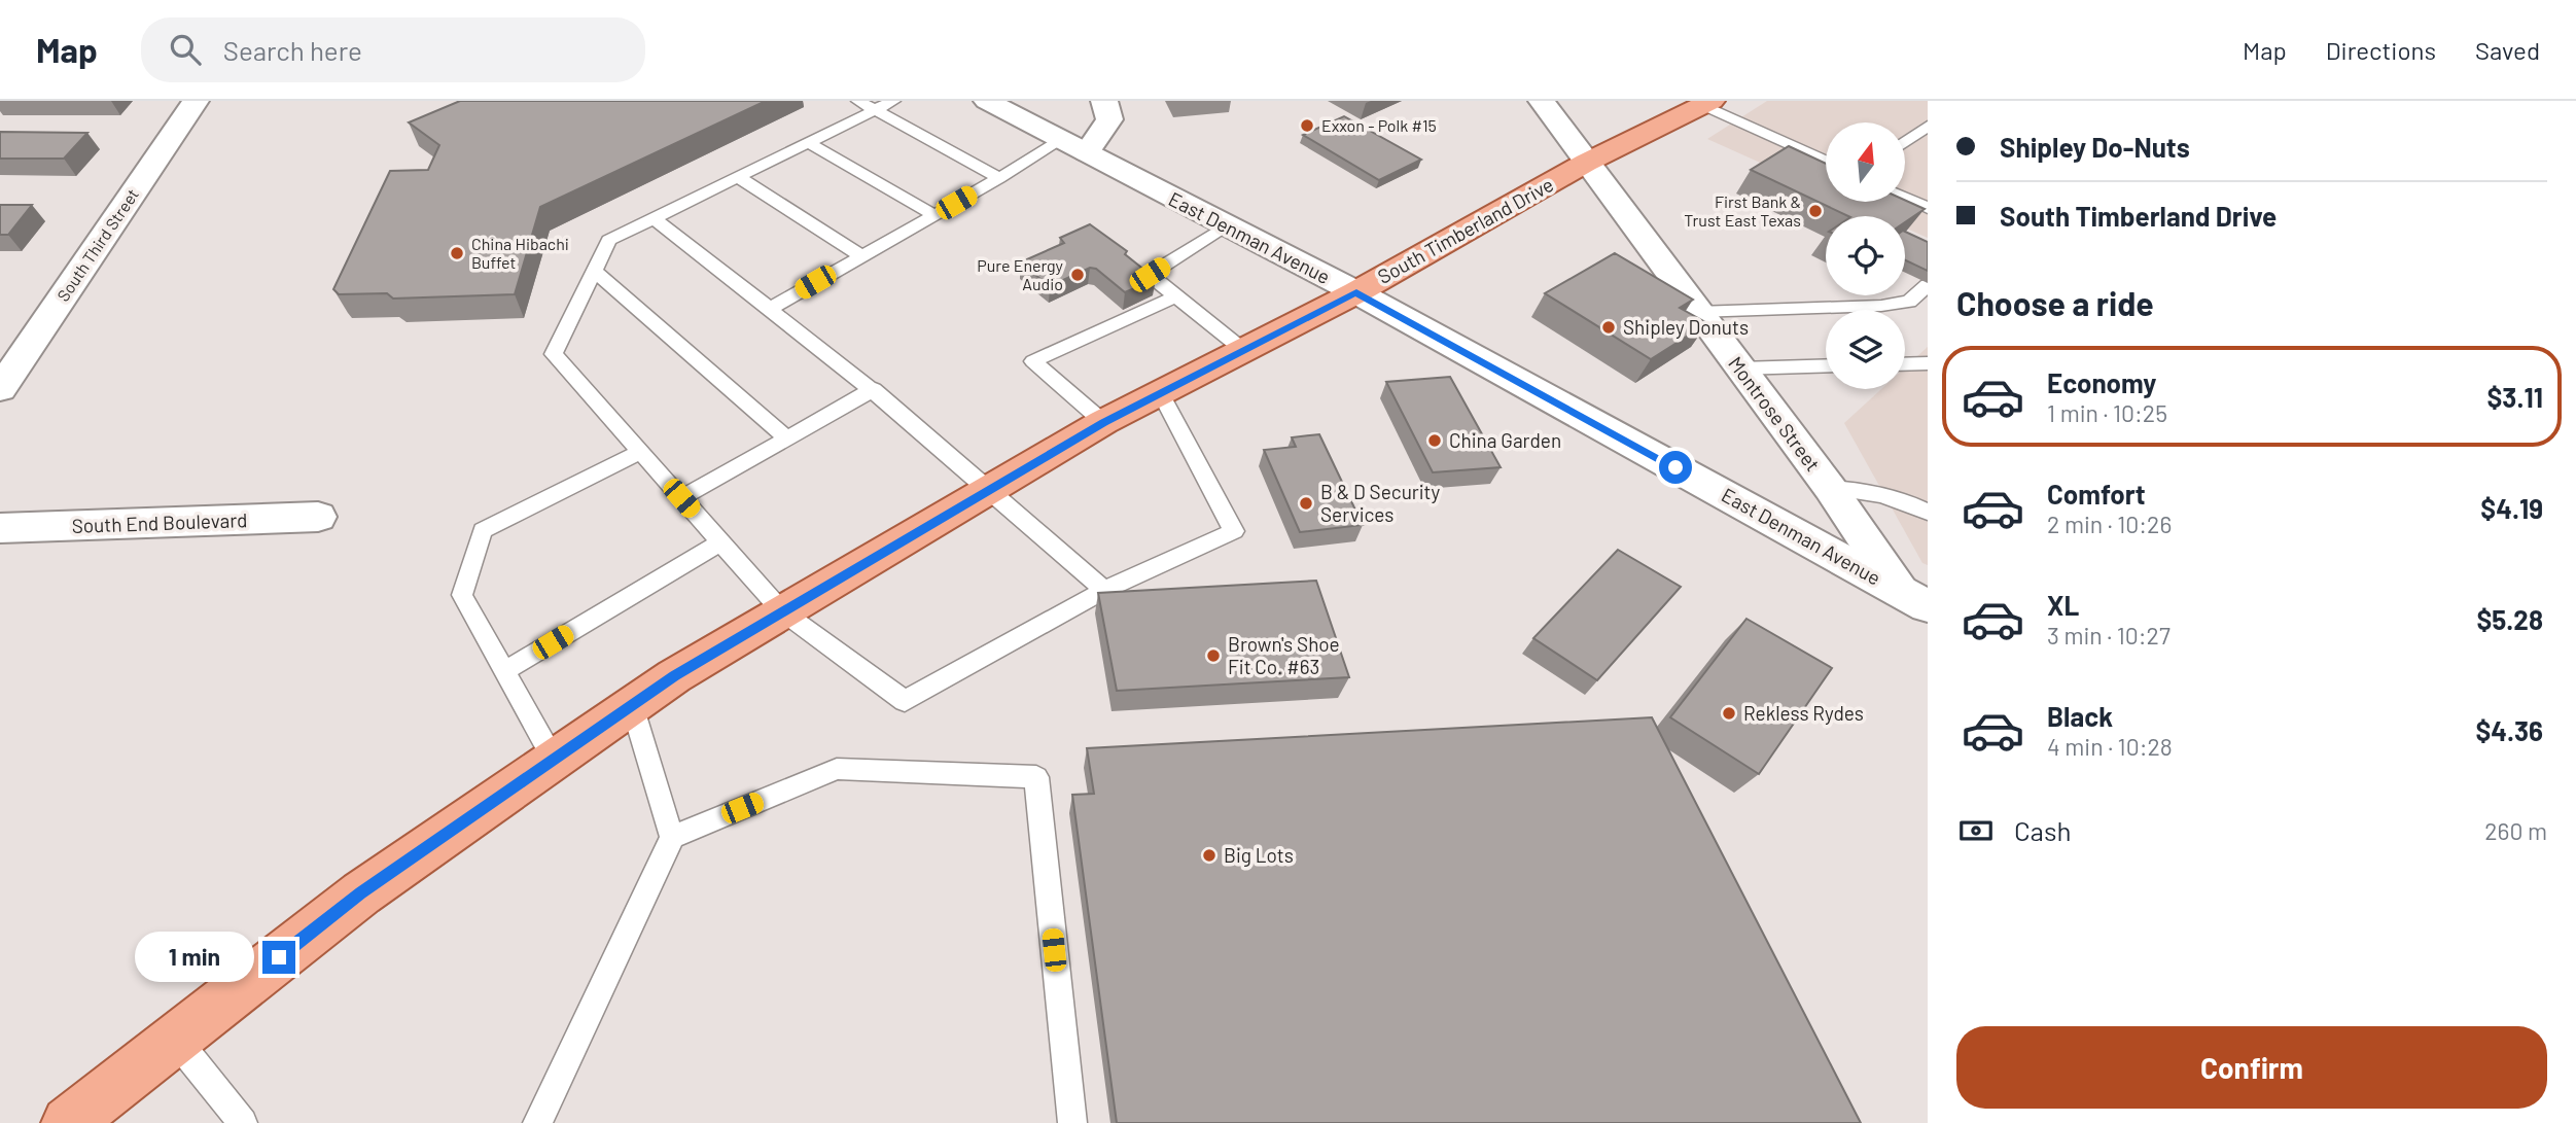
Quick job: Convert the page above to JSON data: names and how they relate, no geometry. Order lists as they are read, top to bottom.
{
  "streets": {
    "main road": ["South Timberland Drive"],
    "street": [
      "East Denman Avenue",
      "South Third Street",
      "Montrose Street",
      "South End Boulevard"
    ]
  },
  "crossings": [
    ["South Timberland Drive", "East Denman Avenue"],
    ["South Timberland Drive", "Montrose Street"],
    ["East Denman Avenue", "Montrose Street"]
  ],
  "places": [
    "Exxon - Polk #15",
    "First Bank & Trust East Texas",
    "China Hibachi Buffet",
    "Pure Energy Audio",
    "Shipley Donuts",
    "China Garden",
    "B & D Security Services",
    "Brown's Shoe Fit Co. #63",
    "Rekless Rydes",
    "Big Lots"
  ],
  "north": "top",
  "page": {
    "header": "Map",
    "search": "Search here",
    "nav": ["Map", "Directions", "Saved"],
    "banner": ["Shipley Do-Nuts", "South Timberland Drive"],
    "heading": "Choose a ride",
    "list": [
      {
        "name": "Economy",
        "note": "1 min · 10:25",
        "value": "$3.11"
      },
      {
        "name": "Comfort",
        "note": "2 min · 10:26",
        "value": "$4.19"
      },
      {
        "name": "XL",
        "note": "3 min · 10:27",
        "value": "$5.28"
      },
      {
        "name": "Black",
        "note": "4 min · 10:28",
        "value": "$4.36"
      }
    ],
    "pay": ["Cash", "260 m"],
    "bubble": "1 min",
    "buttons": "Confirm"
  }
}
